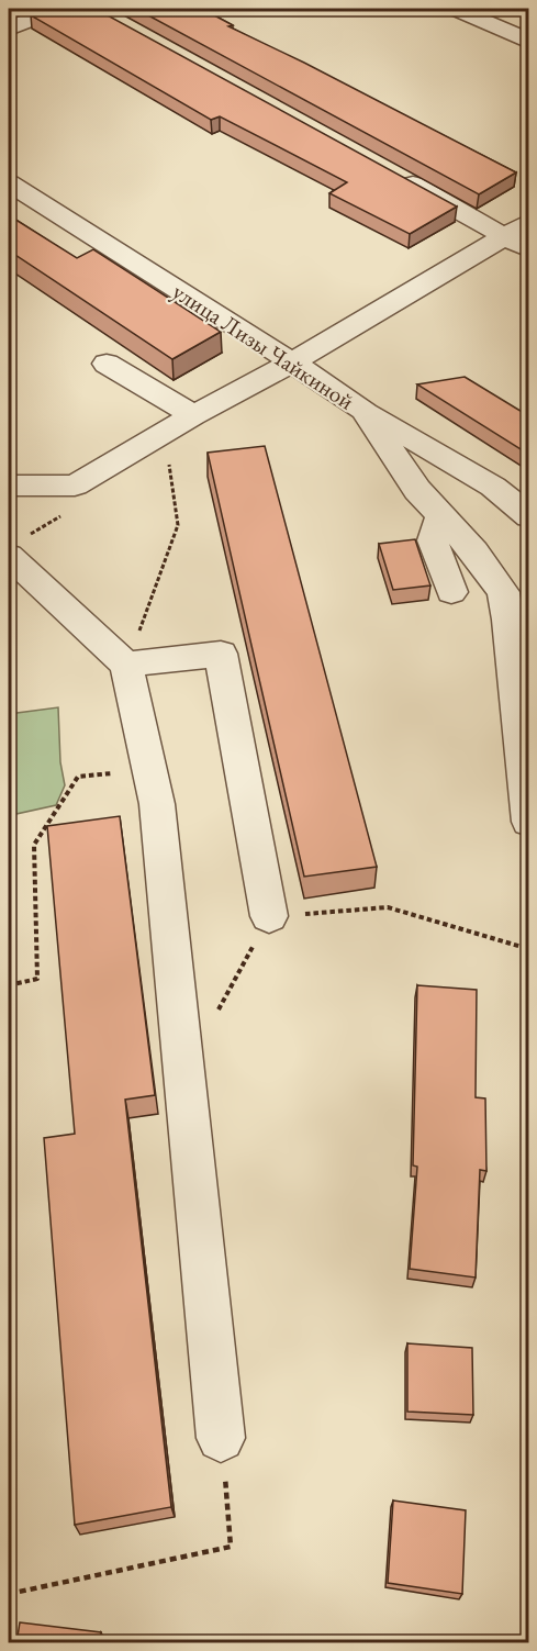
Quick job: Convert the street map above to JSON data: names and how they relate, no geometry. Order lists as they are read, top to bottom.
{
  "streets": {
    "street": ["улица Лизы Чайкиной"]
  }
}
